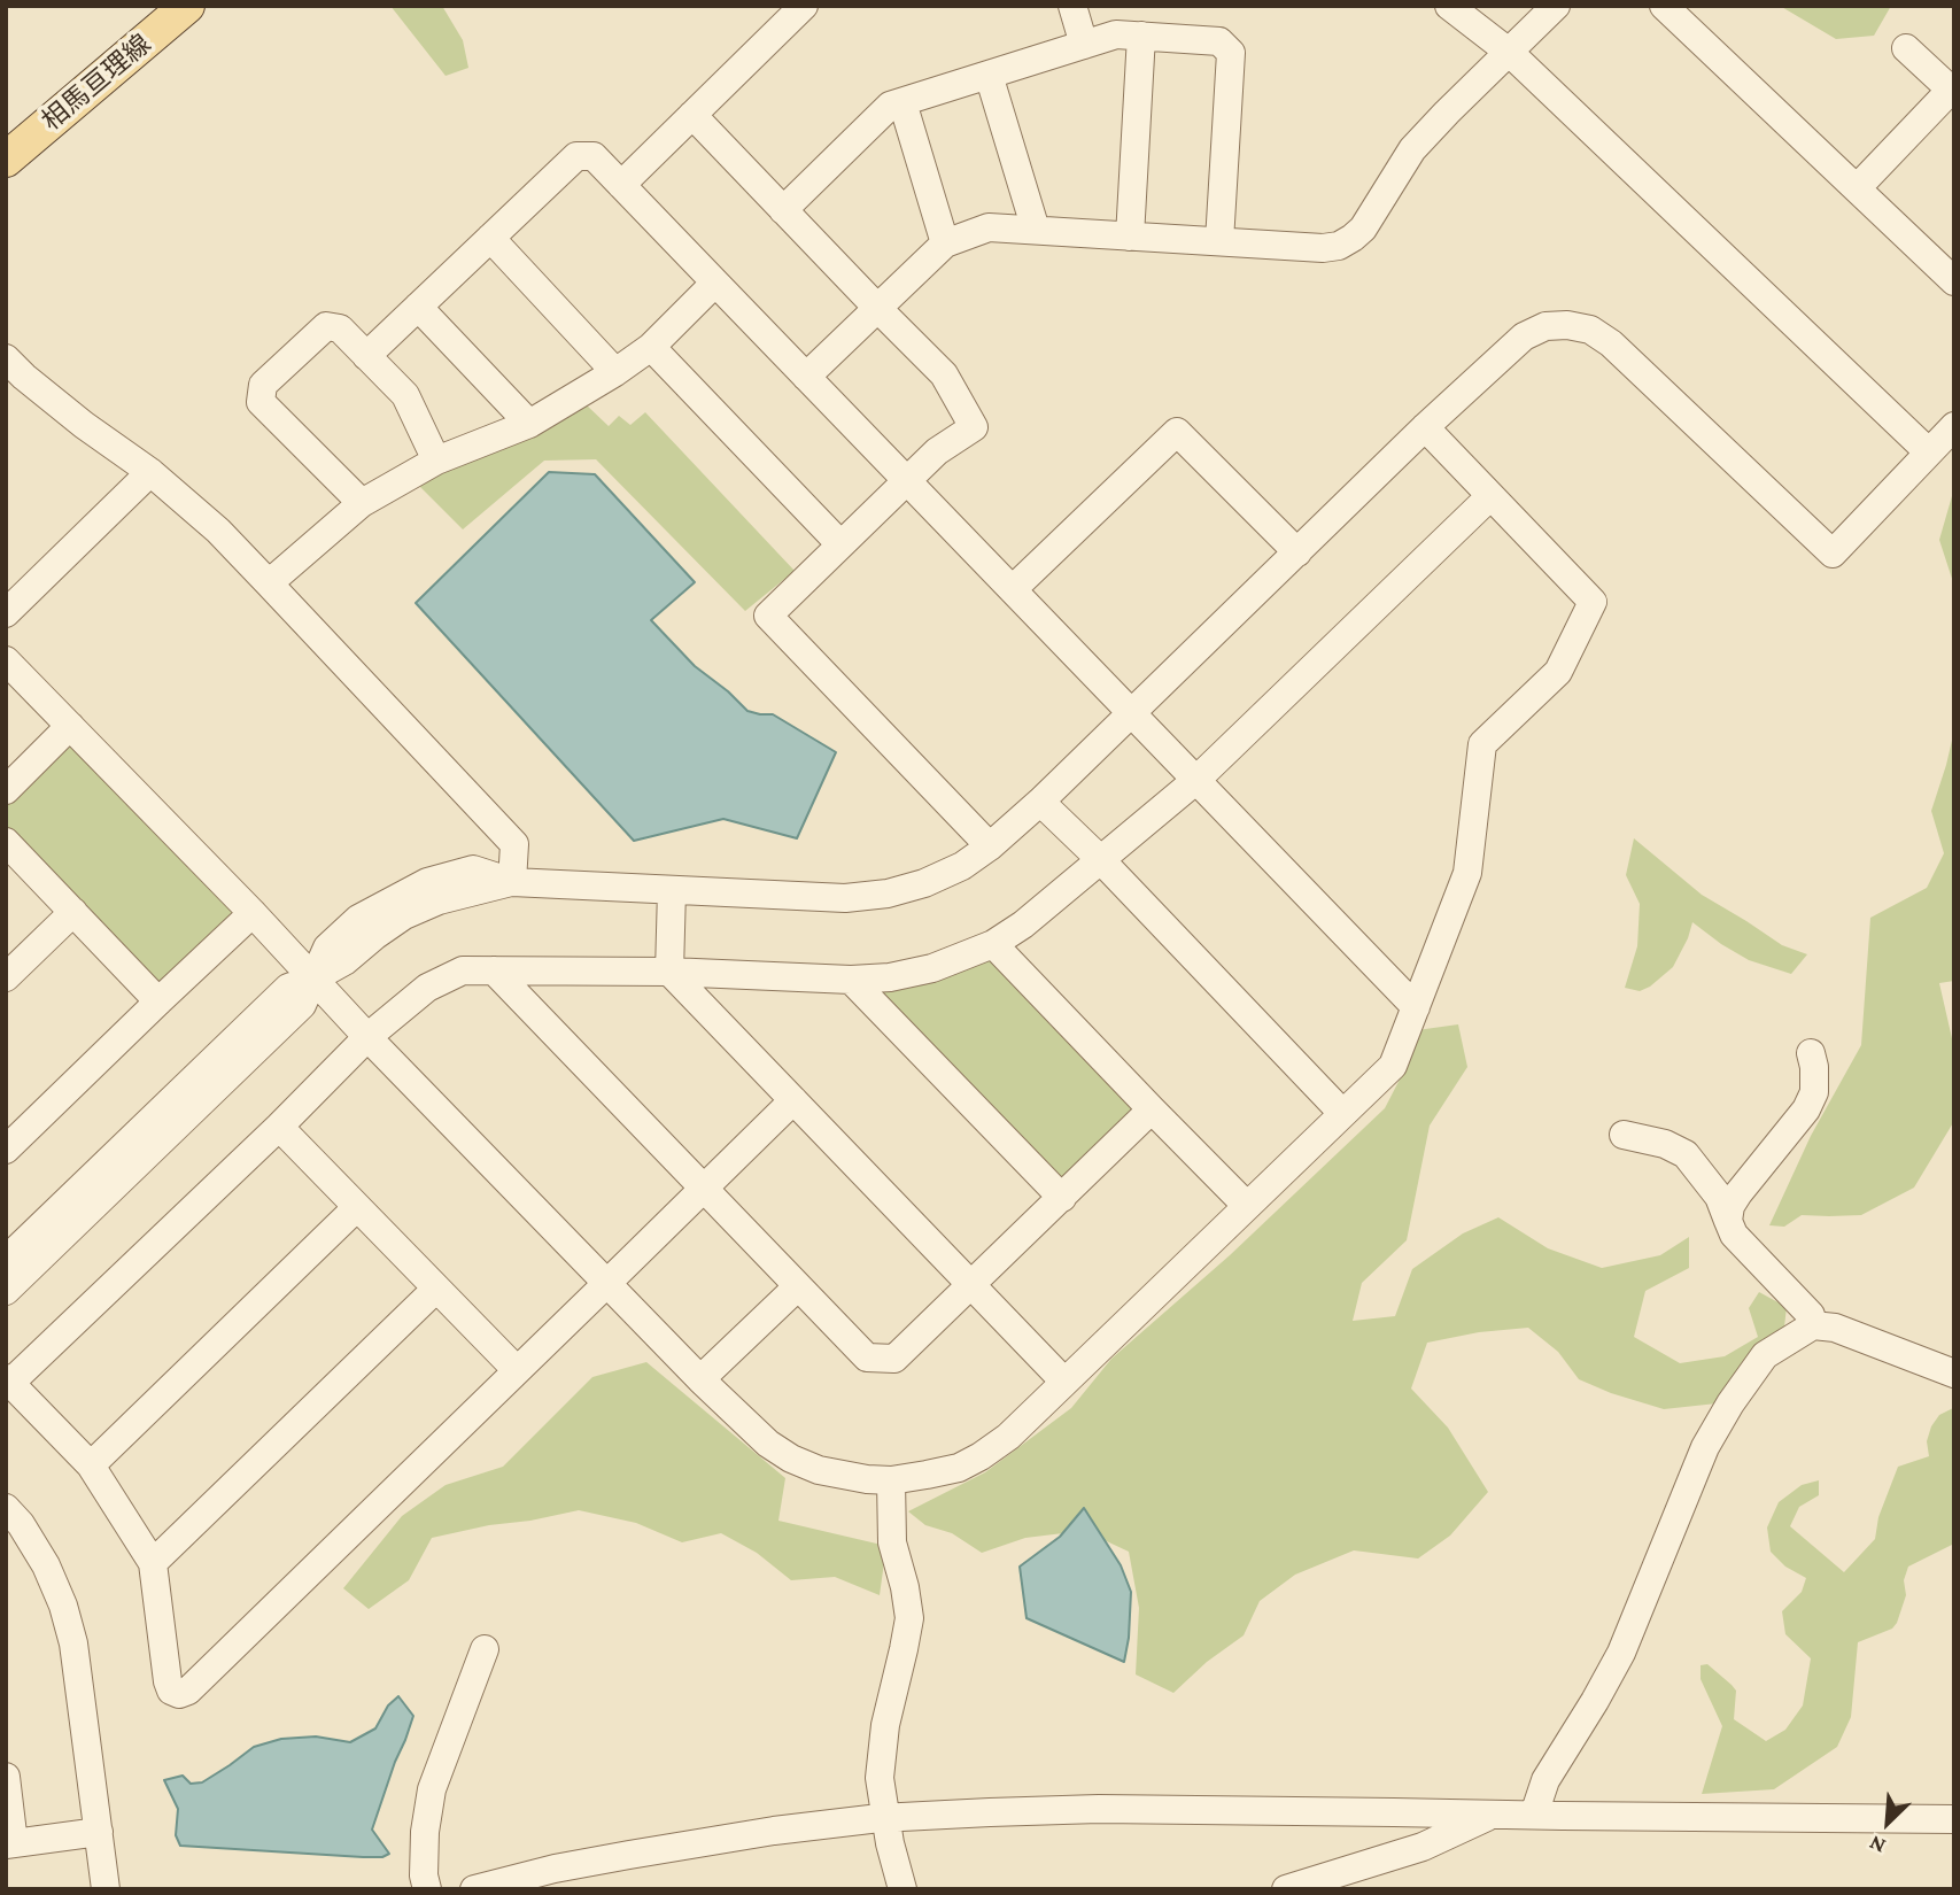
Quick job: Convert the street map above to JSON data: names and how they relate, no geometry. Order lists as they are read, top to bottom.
{
  "streets": {
    "main road": ["相馬亘理線"]
  },
  "north": "bottom left"
}
